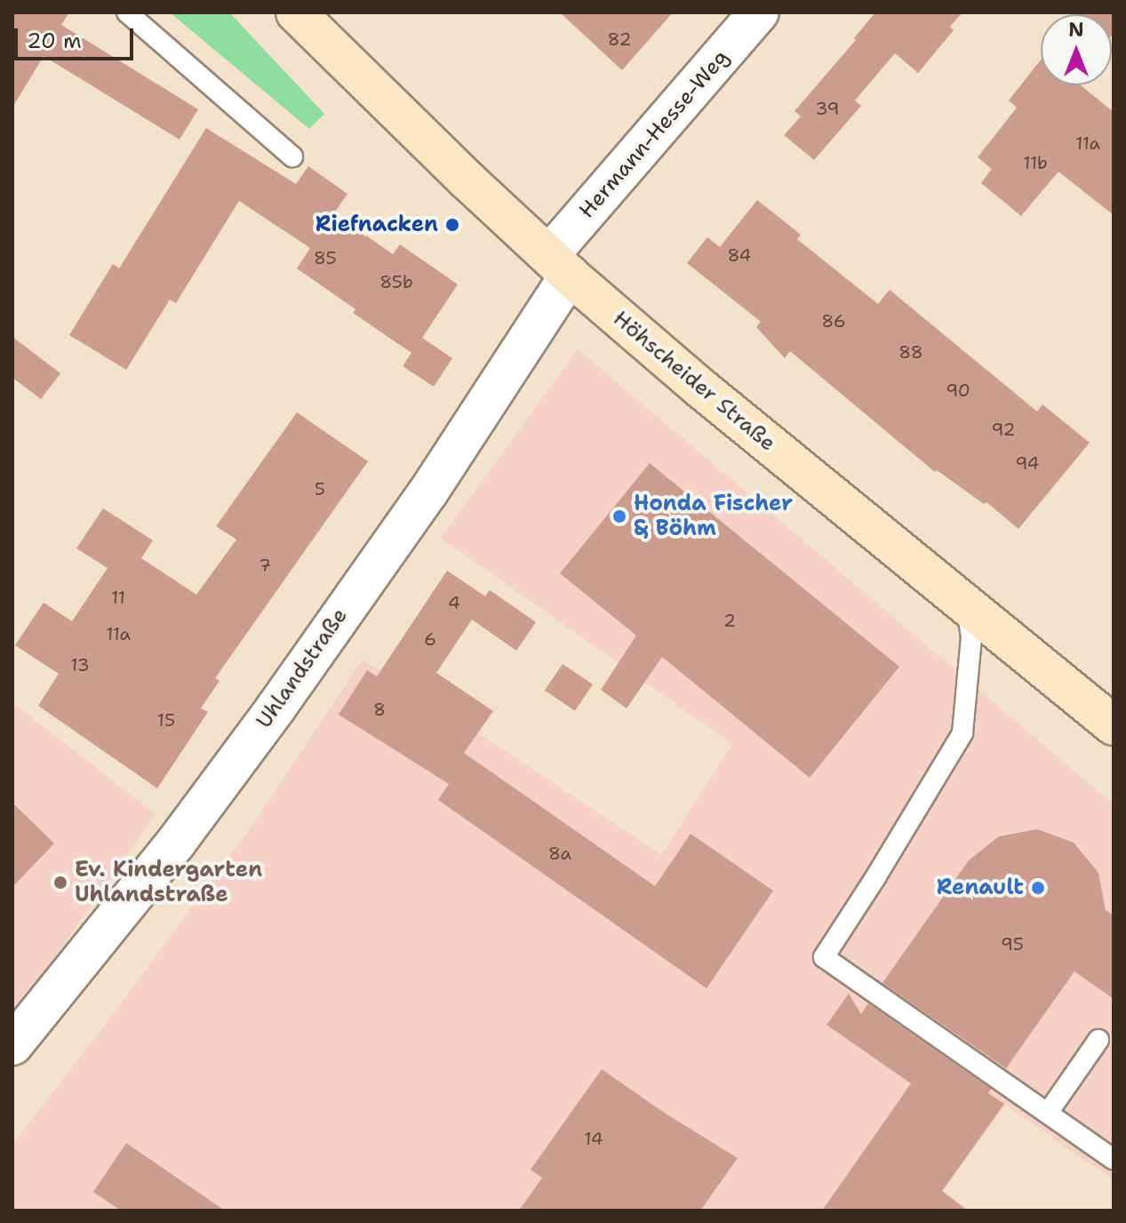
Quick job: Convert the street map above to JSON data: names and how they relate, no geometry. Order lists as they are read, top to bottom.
{
  "streets": {
    "street": ["Hermann-Hesse-Weg", "Höhscheider Straße", "Uhlandstraße"]
  },
  "crossings": [
    ["Hermann-Hesse-Weg", "Höhscheider Straße"],
    ["Hermann-Hesse-Weg", "Uhlandstraße"],
    ["Höhscheider Straße", "Uhlandstraße"]
  ],
  "places": [
    "Riefnacken",
    "Honda Fischer & Böhm",
    "Ev. Kindergarten Uhlandstraße",
    "Renault"
  ],
  "house_numbers": [
    "82",
    "39",
    "11a",
    "11b",
    "84",
    "85",
    "85b",
    "86",
    "88",
    "90",
    "92",
    "94",
    "5",
    "7",
    "11",
    "4",
    "2",
    "11a",
    "6",
    "13",
    "8",
    "15",
    "8a",
    "95",
    "14"
  ],
  "scale_bar": "20 m",
  "north": "top"
}
